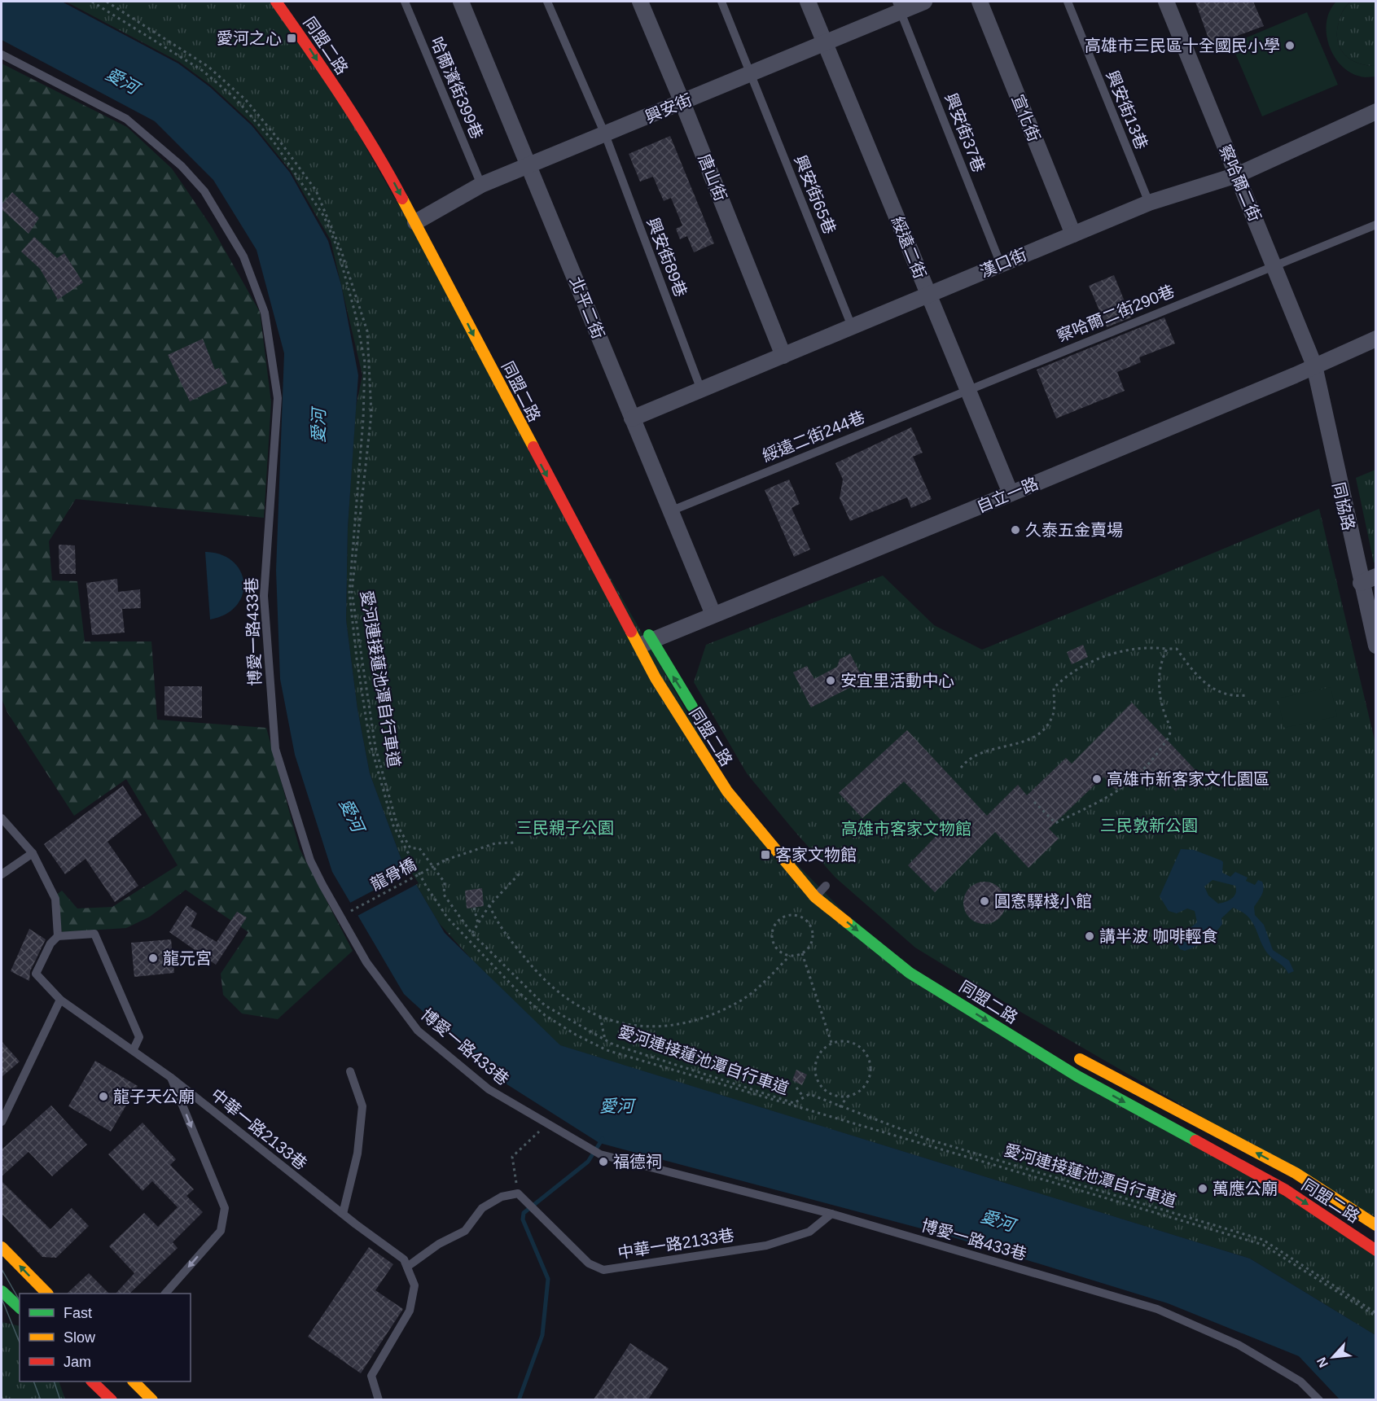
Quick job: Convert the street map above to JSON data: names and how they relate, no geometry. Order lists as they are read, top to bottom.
{
  "streets": {
    "street": [
      "同盟二路",
      "興安街",
      "宣化街",
      "唐山街",
      "察哈爾二街",
      "綏遠二街",
      "漢口街",
      "北平二街",
      "自立一路",
      "同協路"
    ],
    "lane": [
      "哈爾濱街399巷",
      "興安街13巷",
      "興安街37巷",
      "興安街65巷",
      "興安街89巷",
      "察哈爾二街290巷",
      "綏遠二街244巷",
      "博愛一路433巷",
      "中華一路2133巷"
    ],
    "path": ["愛河連接蓮池潭自行車道", "龍骨橋"]
  },
  "crossings": [
    ["同盟二路", "興安街"],
    ["同盟二路", "自立一路"],
    ["哈爾濱街399巷", "興安街"],
    ["興安街", "興安街37巷"],
    ["興安街", "唐山街"],
    ["興安街", "興安街65巷"],
    ["興安街", "綏遠二街"],
    ["興安街", "興安街89巷"],
    ["興安街", "北平二街"],
    ["興安街13巷", "漢口街"],
    ["宣化街", "漢口街"],
    ["興安街37巷", "漢口街"],
    ["唐山街", "漢口街"],
    ["察哈爾二街", "漢口街"],
    ["察哈爾二街", "察哈爾二街290巷"],
    ["察哈爾二街", "自立一路"],
    ["察哈爾二街", "同協路"],
    ["興安街65巷", "漢口街"],
    ["綏遠二街", "漢口街"],
    ["綏遠二街", "察哈爾二街290巷"],
    ["綏遠二街", "綏遠二街244巷"],
    ["綏遠二街", "自立一路"],
    ["興安街89巷", "漢口街"],
    ["漢口街", "北平二街"],
    ["北平二街", "綏遠二街244巷"],
    ["北平二街", "自立一路"],
    ["察哈爾二街290巷", "綏遠二街244巷"],
    ["自立一路", "同協路"],
    ["博愛一路433巷", "中華一路2133巷"]
  ],
  "water": ["愛河"],
  "parks": ["三民敦新公園", "三民親子公園", "高雄市客家文物館"],
  "places": {
    "transit": ["愛河之心", "客家文物館"],
    "other": [
      "高雄市三民區十全國民小學",
      "久泰五金賣場",
      "安宜里活動中心",
      "高雄市新客家文化園區",
      "圓愙驛棧小館",
      "講半波 咖啡輕食",
      "龍元宮",
      "龍子天公廟",
      "福德祠",
      "萬應公廟"
    ]
  },
  "legend": ["Fast", "Slow", "Jam"],
  "north": "bottom left"
}
